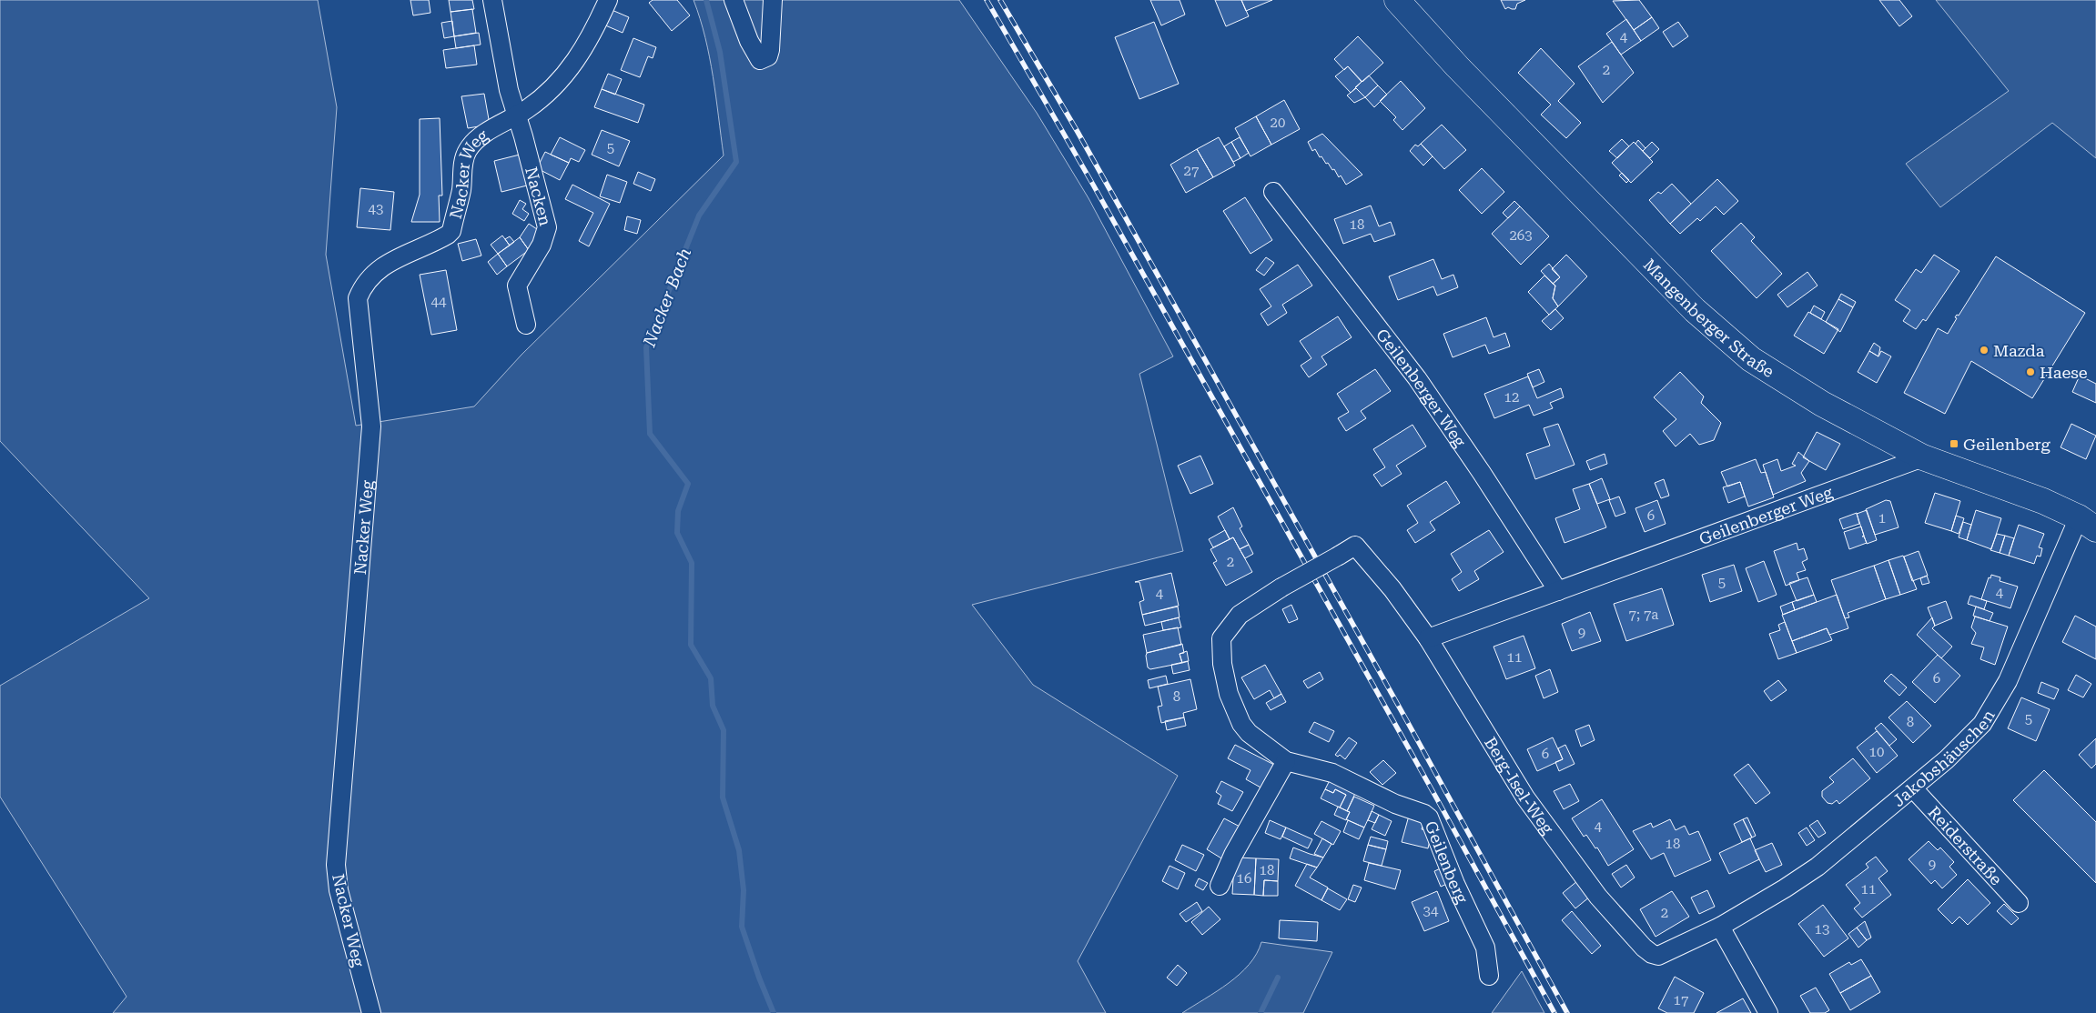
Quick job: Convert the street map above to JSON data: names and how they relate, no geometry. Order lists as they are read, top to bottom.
{
  "streets": {
    "main road": ["Mangenberger Straße"],
    "street": [
      "Nacker Weg",
      "Nacken",
      "Geilenberger Weg",
      "Jakobshäuschen",
      "Berg-Isel-Weg",
      "Reiderstraße",
      "Geilenberg"
    ]
  },
  "crossings": [
    ["Nacker Weg", "Nacken"],
    ["Mangenberger Straße", "Geilenberger Weg"],
    ["Mangenberger Straße", "Jakobshäuschen"],
    ["Geilenberger Weg", "Berg-Isel-Weg"],
    ["Jakobshäuschen", "Berg-Isel-Weg"],
    ["Jakobshäuschen", "Reiderstraße"],
    ["Berg-Isel-Weg", "Geilenberg"]
  ],
  "water": ["Nacker Bach"],
  "places": {
    "other": ["Mazda", "Haese"],
    "transit": ["Geilenberg"]
  },
  "house_numbers": [
    "4",
    "2",
    "20",
    "5",
    "27",
    "43",
    "18",
    "263",
    "44",
    "12",
    "6",
    "1",
    "2",
    "5",
    "4",
    "4",
    "7; 7a",
    "9",
    "11",
    "6",
    "8",
    "5",
    "8",
    "10",
    "6",
    "4",
    "18",
    "9",
    "18",
    "16",
    "11",
    "34",
    "2",
    "13",
    "17"
  ]
}
